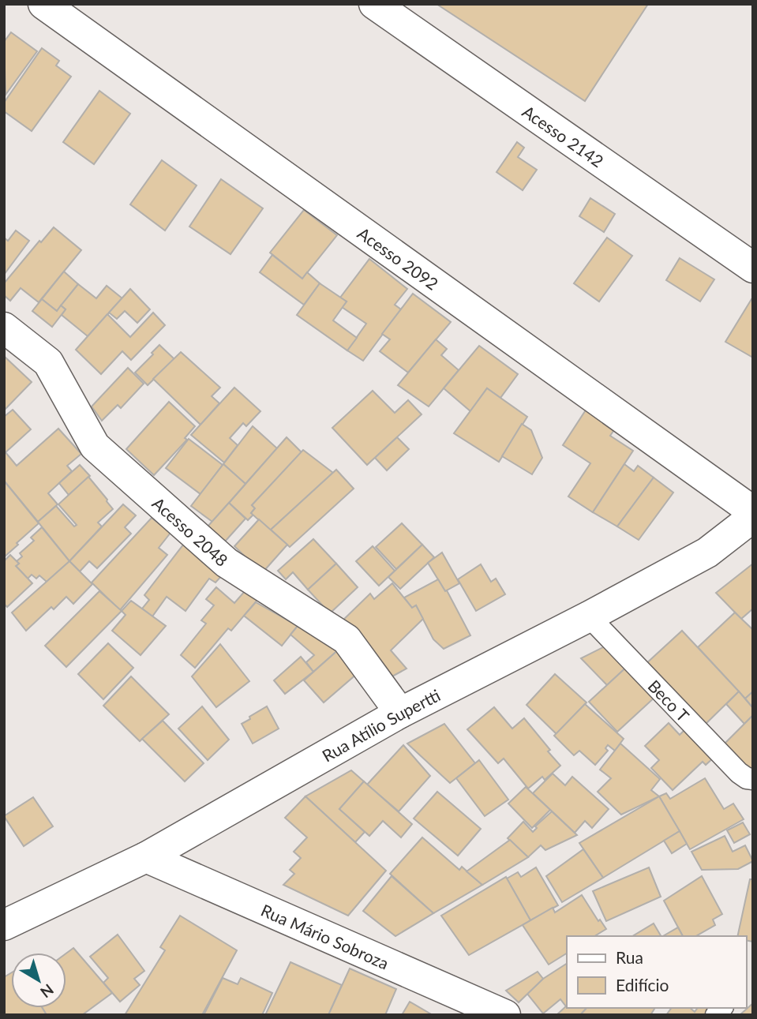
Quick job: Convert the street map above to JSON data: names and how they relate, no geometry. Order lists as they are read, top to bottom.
{
  "streets": {
    "street": [
      "Acesso 2142",
      "Acesso 2092",
      "Acesso 2048",
      "Rua Atílio Supertti",
      "Rua Mário Sobroza"
    ],
    "lane": ["Beco T"]
  },
  "crossings": [
    ["Acesso 2048", "Rua Atílio Supertti"],
    ["Beco T", "Rua Atílio Supertti"],
    ["Rua Atílio Supertti", "Rua Mário Sobroza"]
  ],
  "legend": ["Rua", "Edifício"],
  "north": "bottom right"
}
